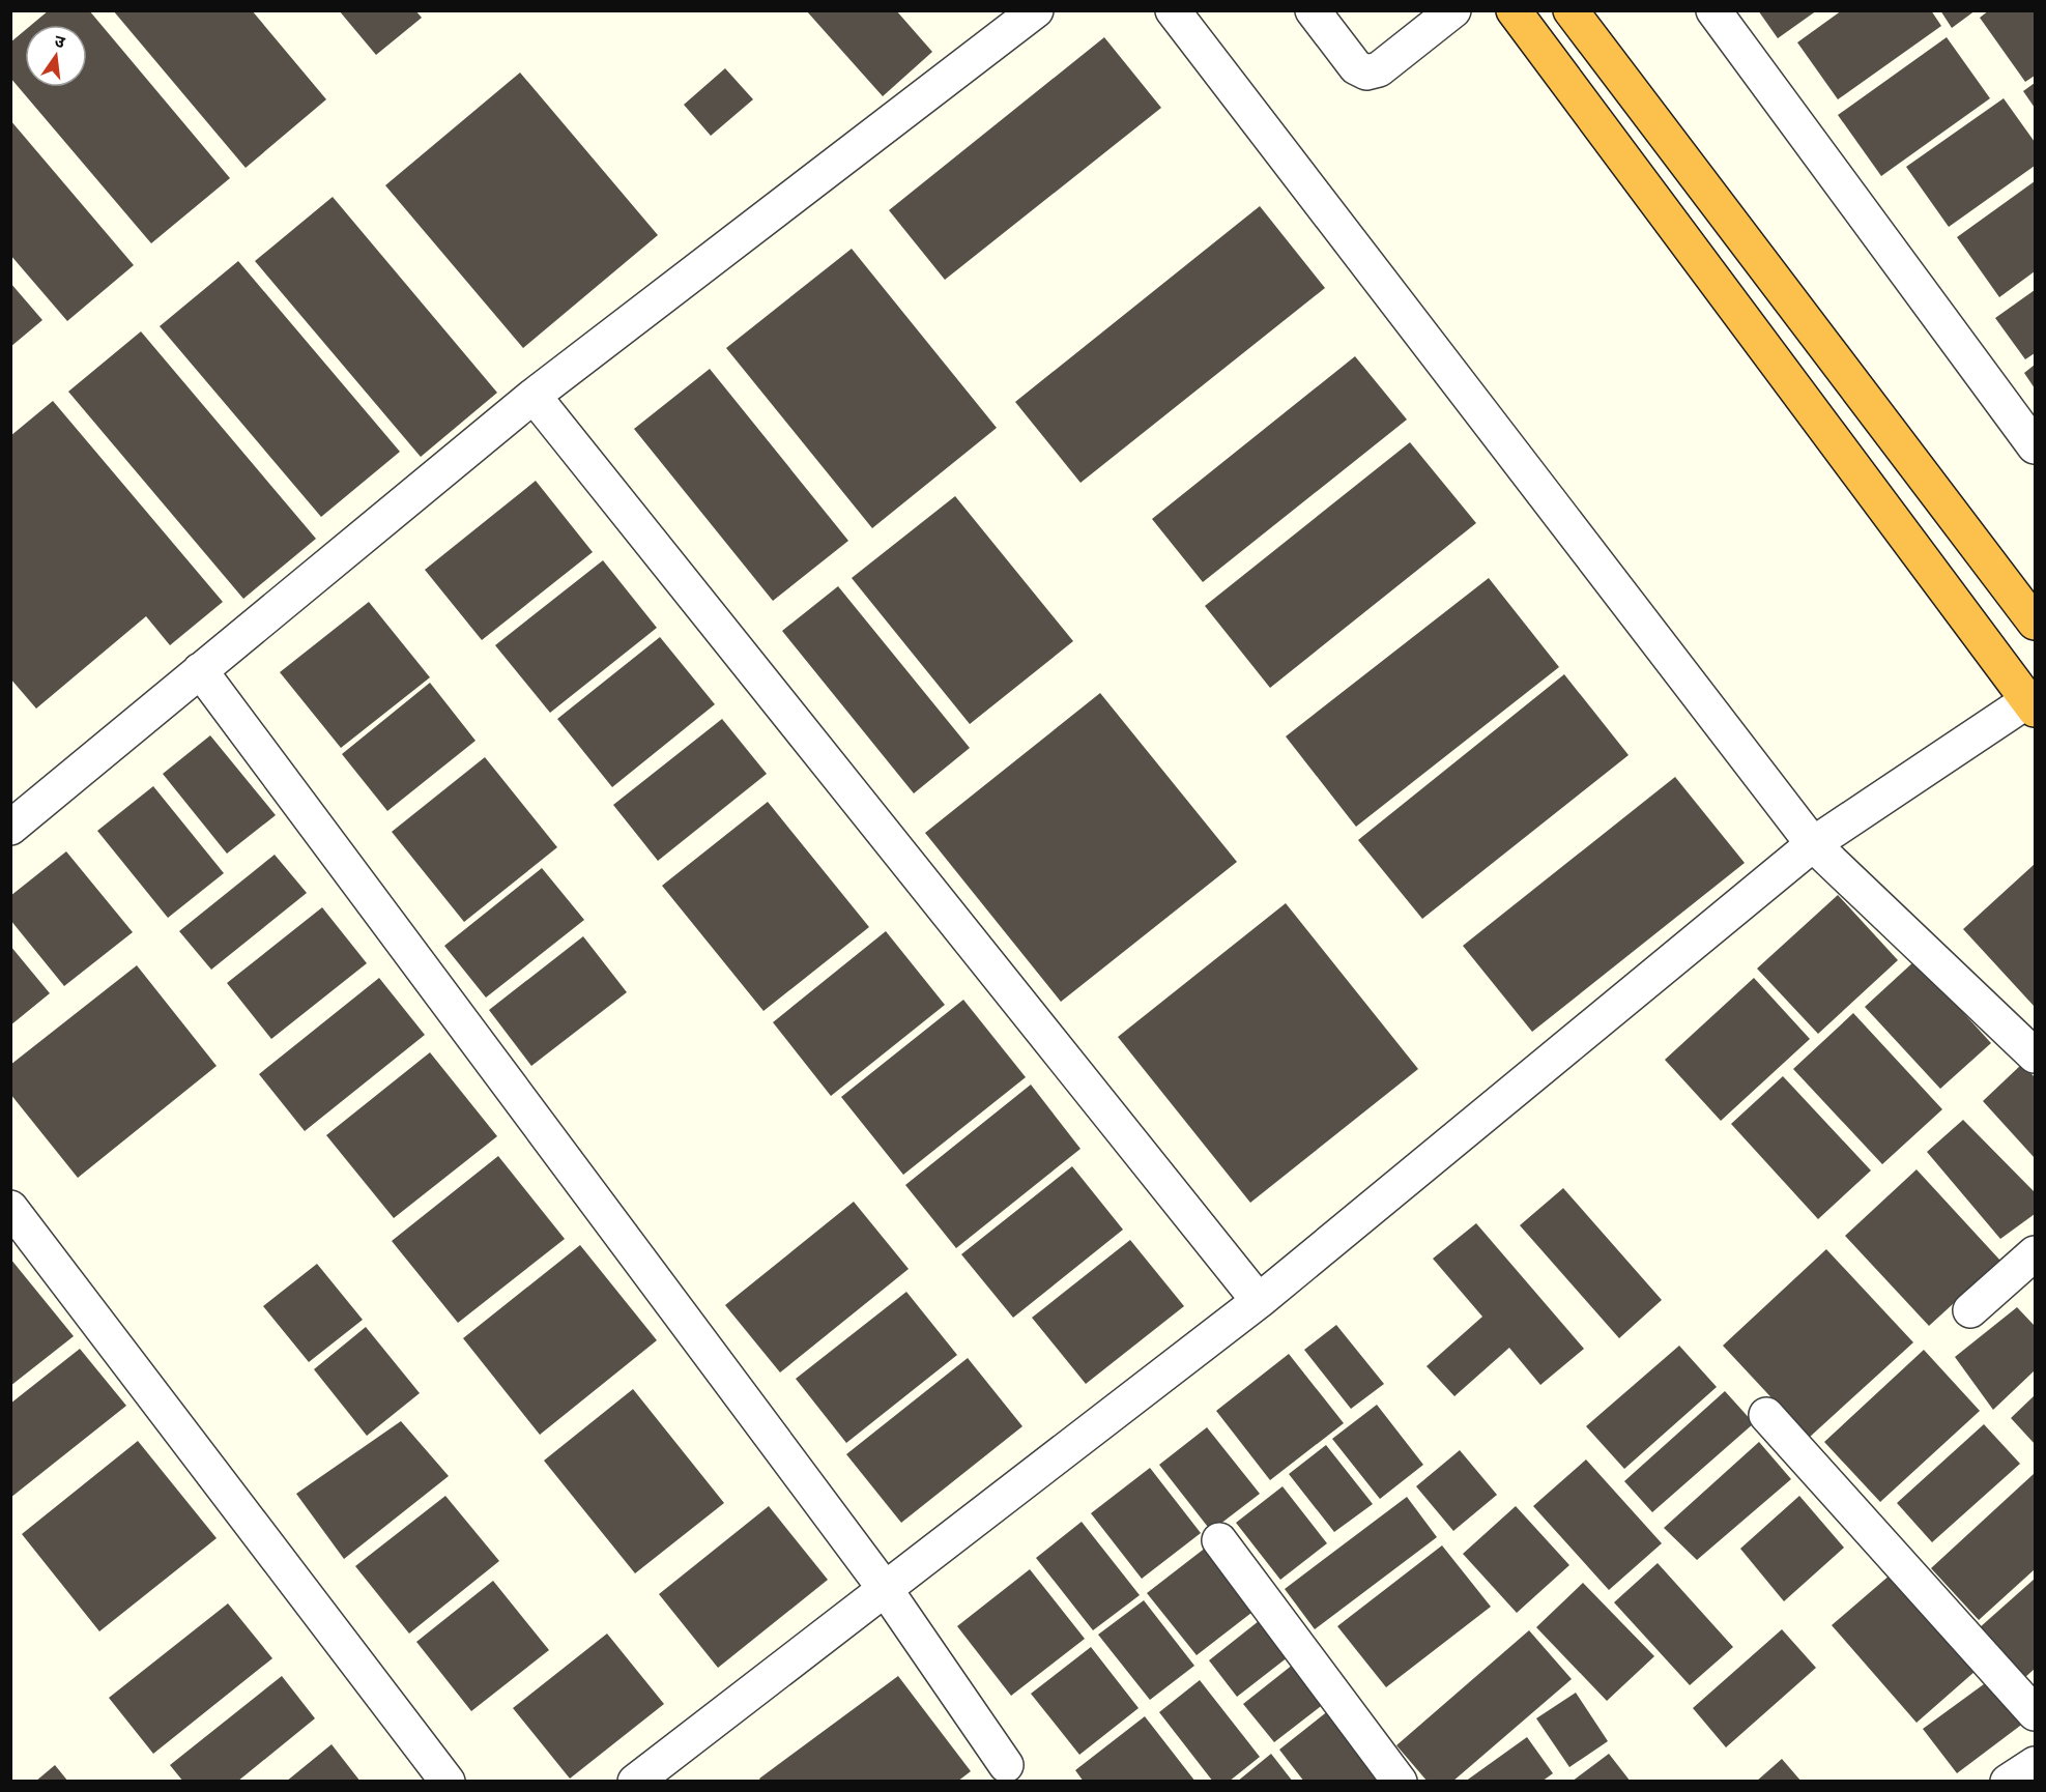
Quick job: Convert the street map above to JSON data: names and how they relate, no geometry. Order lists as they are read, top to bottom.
{
  "north": "top"
}
